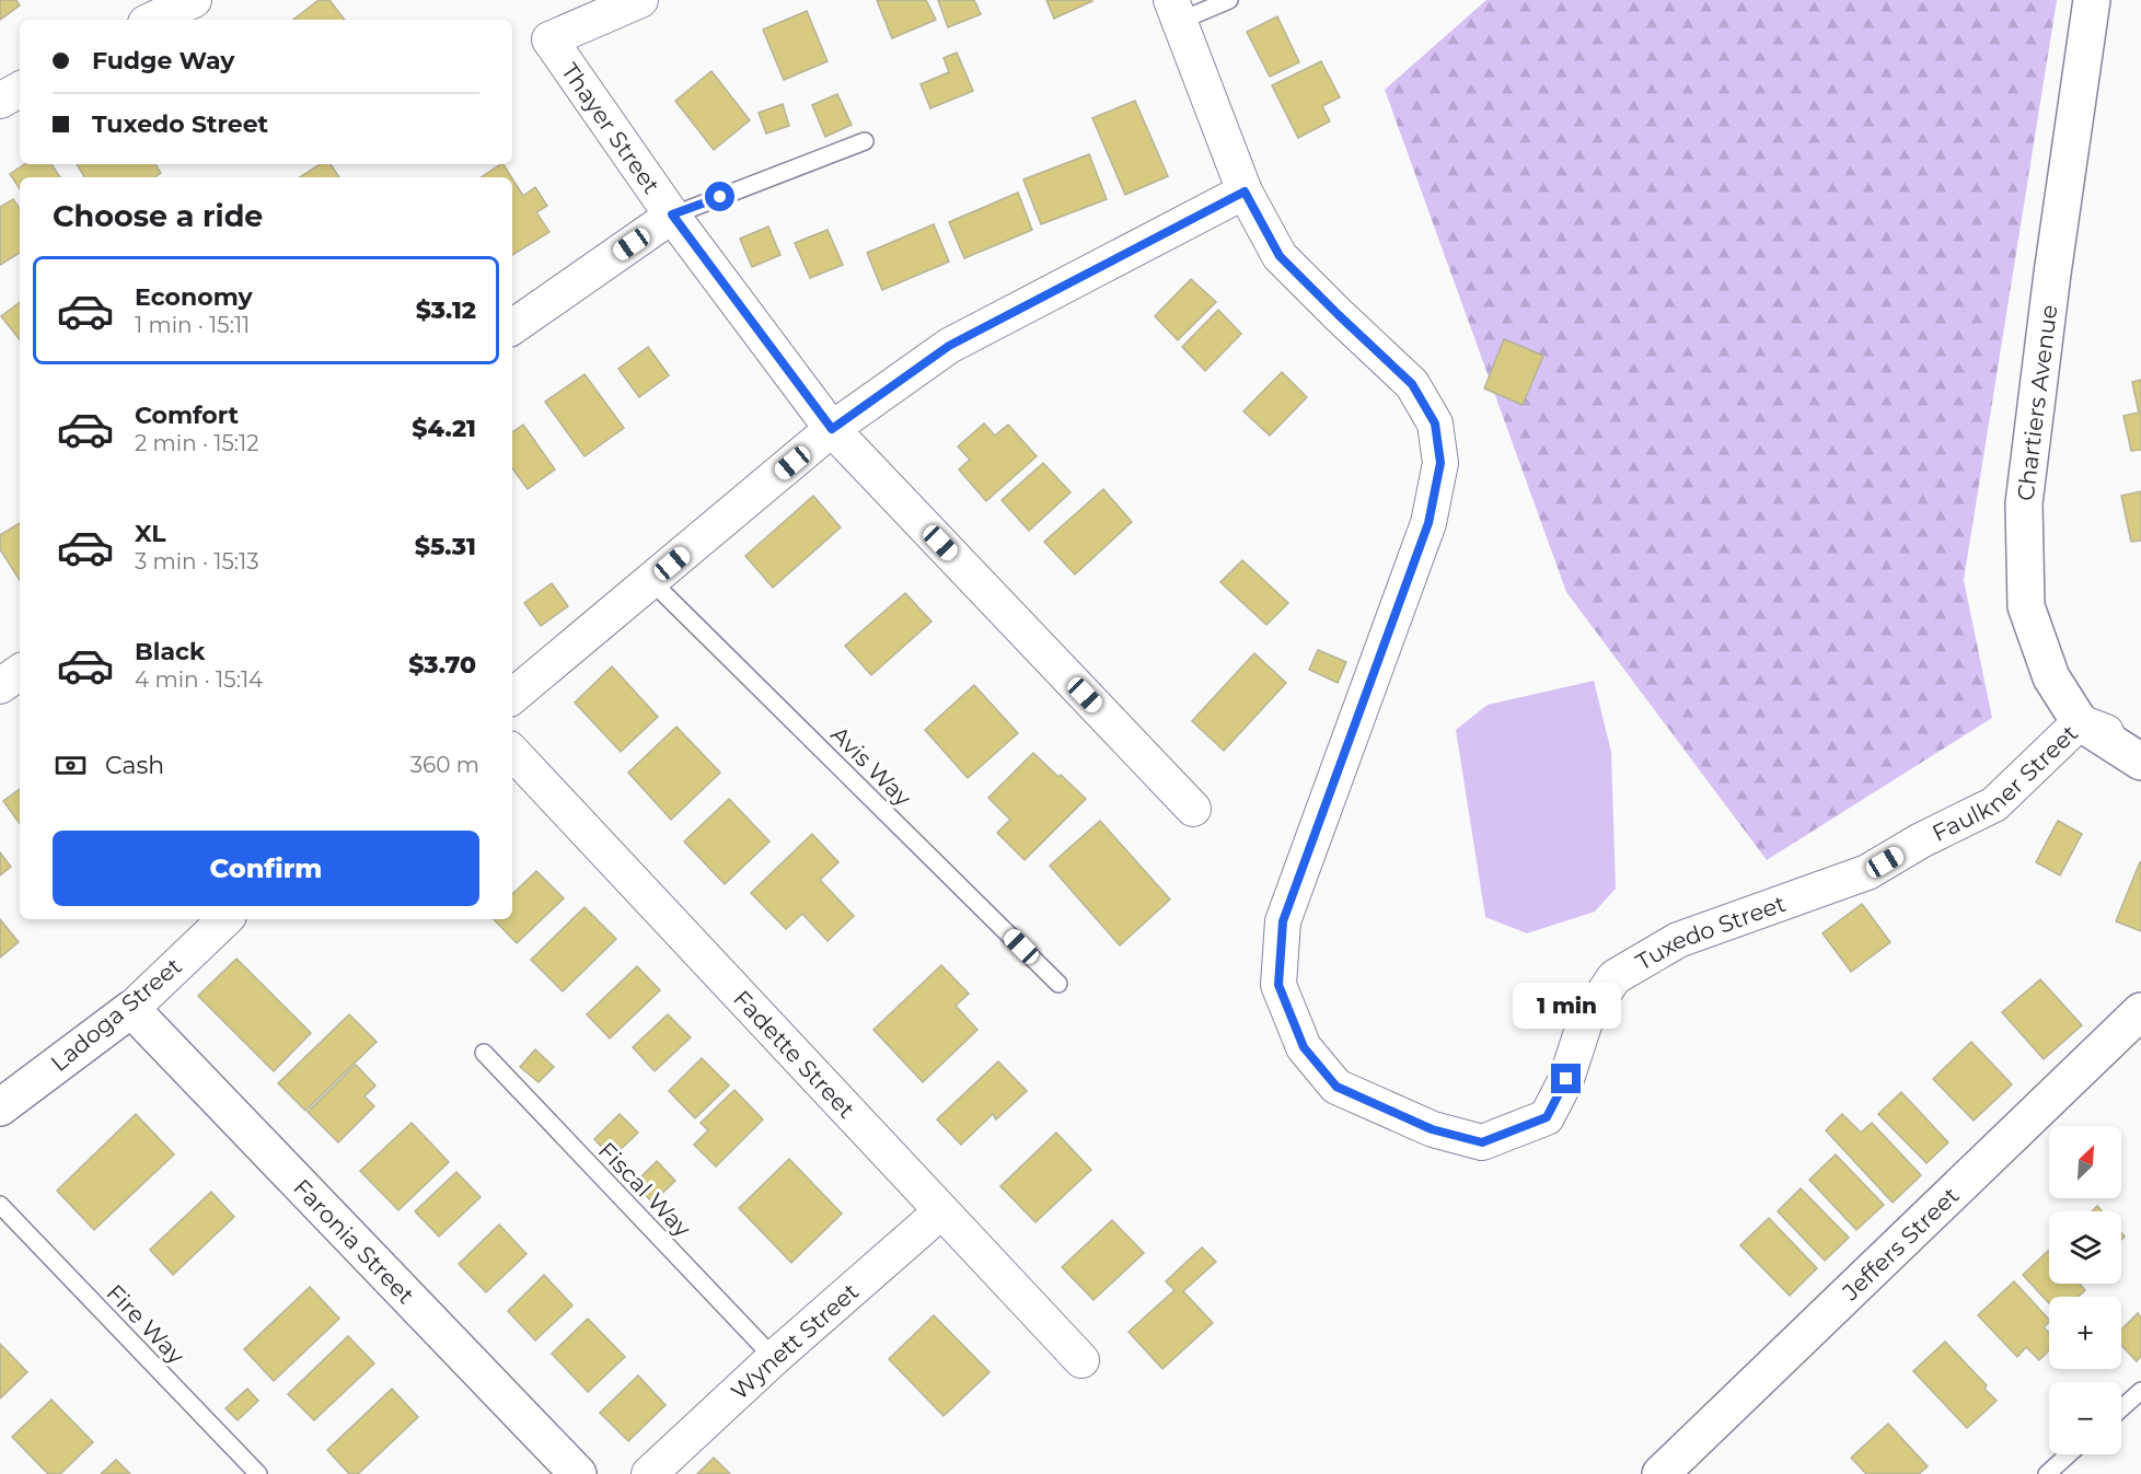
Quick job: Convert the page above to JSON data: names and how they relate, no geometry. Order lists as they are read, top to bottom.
{
  "streets": {
    "street": [
      "Thayer Street",
      "Chartiers Avenue",
      "Faulkner Street",
      "Tuxedo Street",
      "Ladoga Street",
      "Fadette Street",
      "Faronia Street",
      "Jeffers Street",
      "Wynett Street"
    ],
    "lane": ["Avis Way", "Fiscal Way", "Fire Way"]
  },
  "crossings": [
    ["Chartiers Avenue", "Faulkner Street"],
    ["Faulkner Street", "Tuxedo Street"],
    ["Ladoga Street", "Faronia Street"],
    ["Fadette Street", "Wynett Street"],
    ["Fiscal Way", "Wynett Street"]
  ],
  "north": "top right",
  "page": {
    "banner": ["Fudge Way", "Tuxedo Street"],
    "heading": "Choose a ride",
    "list": [
      {
        "name": "Economy",
        "note": "1 min · 15:11",
        "value": "$3.12"
      },
      {
        "name": "Comfort",
        "note": "2 min · 15:12",
        "value": "$4.21"
      },
      {
        "name": "XL",
        "note": "3 min · 15:13",
        "value": "$5.31"
      },
      {
        "name": "Black",
        "note": "4 min · 15:14",
        "value": "$3.70"
      }
    ],
    "pay": ["Cash", "360 m"],
    "buttons": "Confirm",
    "bubble": "1 min",
    "map_buttons": ["+", "−"]
  }
}
